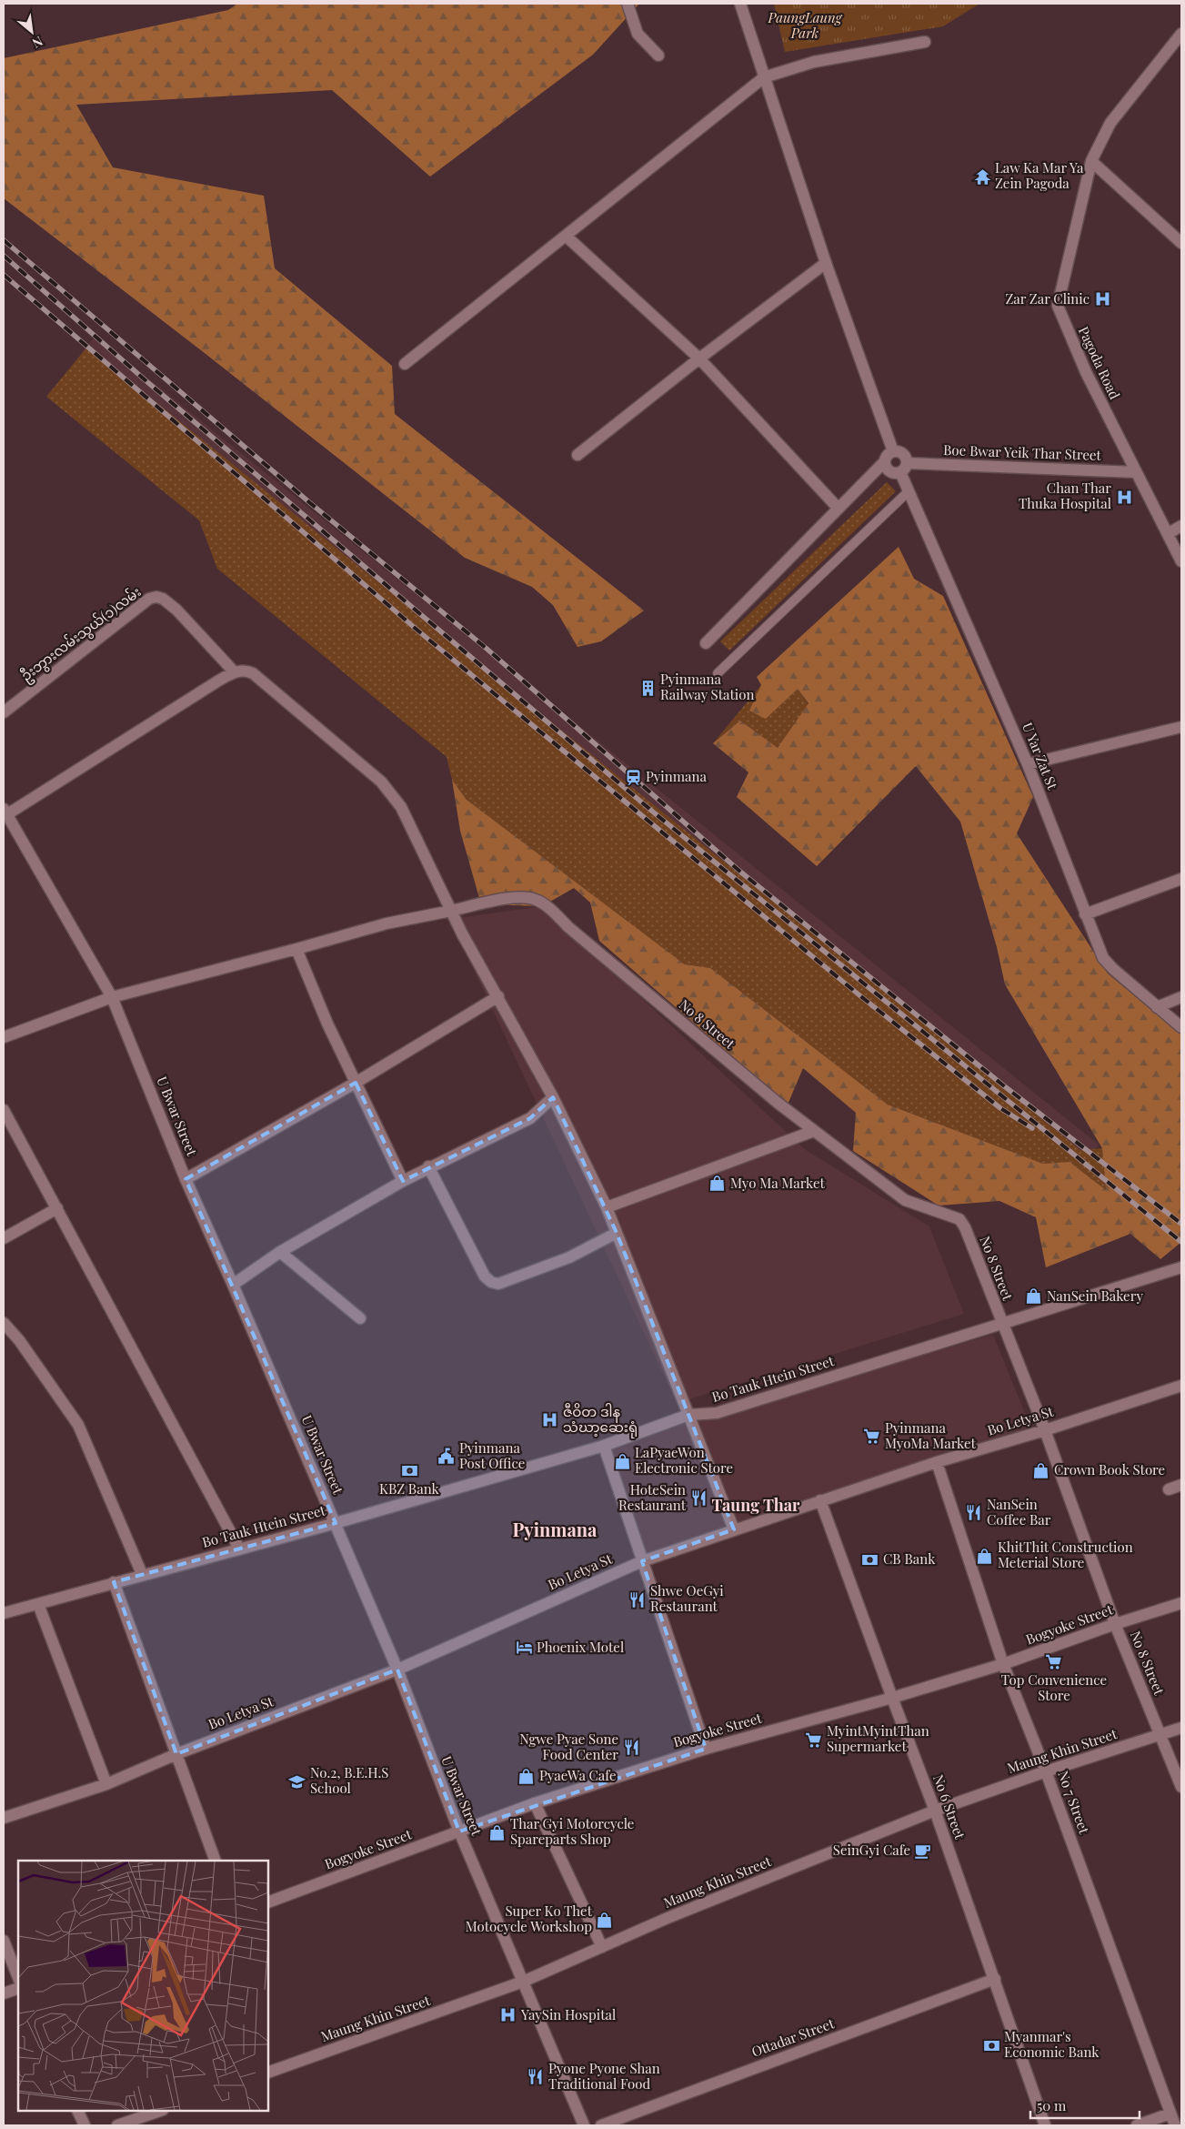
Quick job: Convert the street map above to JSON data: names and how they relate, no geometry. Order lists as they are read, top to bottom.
{
  "streets": {
    "street": [
      "Pagoda Road",
      "Boe Bwar Yeik Thar Street",
      "ဦးဘွားလမ်းသွယ်(၁)လမ်း",
      "U Yar Zat St",
      "No 8 Street",
      "U Bwar Street",
      "Bo Tauk Htein Street",
      "Bo Letya St",
      "Bogyoke Street",
      "Maung Khin Street",
      "No 7 Street",
      "No 6 Street",
      "Ottadar Street"
    ]
  },
  "crossings": [
    ["Pagoda Road", "Boe Bwar Yeik Thar Street"],
    ["Boe Bwar Yeik Thar Street", "U Yar Zat St"],
    ["No 8 Street", "U Bwar Street"],
    ["No 8 Street", "Bo Tauk Htein Street"],
    ["No 8 Street", "Bo Letya St"],
    ["No 8 Street", "Bogyoke Street"],
    ["No 8 Street", "Maung Khin Street"],
    ["U Bwar Street", "Bo Tauk Htein Street"],
    ["U Bwar Street", "Bo Letya St"],
    ["U Bwar Street", "Bogyoke Street"],
    ["U Bwar Street", "Maung Khin Street"],
    ["Bo Letya St", "No 7 Street"],
    ["Bo Letya St", "No 6 Street"],
    ["Bogyoke Street", "No 7 Street"],
    ["Bogyoke Street", "No 6 Street"],
    ["Maung Khin Street", "No 7 Street"],
    ["Maung Khin Street", "No 6 Street"],
    ["No 6 Street", "Ottadar Street"]
  ],
  "districts": ["Taung Thar", "Pyinmana"],
  "parks": ["PaungLaung Park"],
  "places": {
    "temple": ["Law Ka Mar Ya Zein Pagoda"],
    "hospital": [
      "Zar Zar Clinic",
      "Chan Thar Thuka Hospital",
      "ဇီဝိတ ဒါန သံဃာ့ဆေးရုံ",
      "YaySin Hospital"
    ],
    "building": ["Pyinmana Railway Station"],
    "station": ["Pyinmana"],
    "shop": [
      "Myo Ma Market",
      "NanSein Bakery",
      "LaPyaeWon Electronic Store",
      "Crown Book Store",
      "KhitThit Construction Meterial Store",
      "PyaeWa Cafe",
      "Thar Gyi Motorcycle Spareparts Shop",
      "Super Ko Thet Motocycle Workshop"
    ],
    "supermarket": ["Pyinmana MyoMa Market", "Top Convenience Store", "MyintMyintThan Supermarket"],
    "public building": ["Pyinmana Post Office"],
    "bank": ["KBZ Bank", "CB Bank", "Myanmar's Economic Bank"],
    "restaurant": [
      "HoteSein Restaurant",
      "NanSein Coffee Bar",
      "Shwe OeGyi Restaurant",
      "Ngwe Pyae Sone Food Center",
      "Pyone Pyone Shan Traditional Food"
    ],
    "hotel": ["Phoenix Motel"],
    "school or university": ["No.2, B.E.H.S School"],
    "cafe": ["SeinGyi Cafe"]
  },
  "scale_bar": "50 m",
  "north": "bottom right"
}
